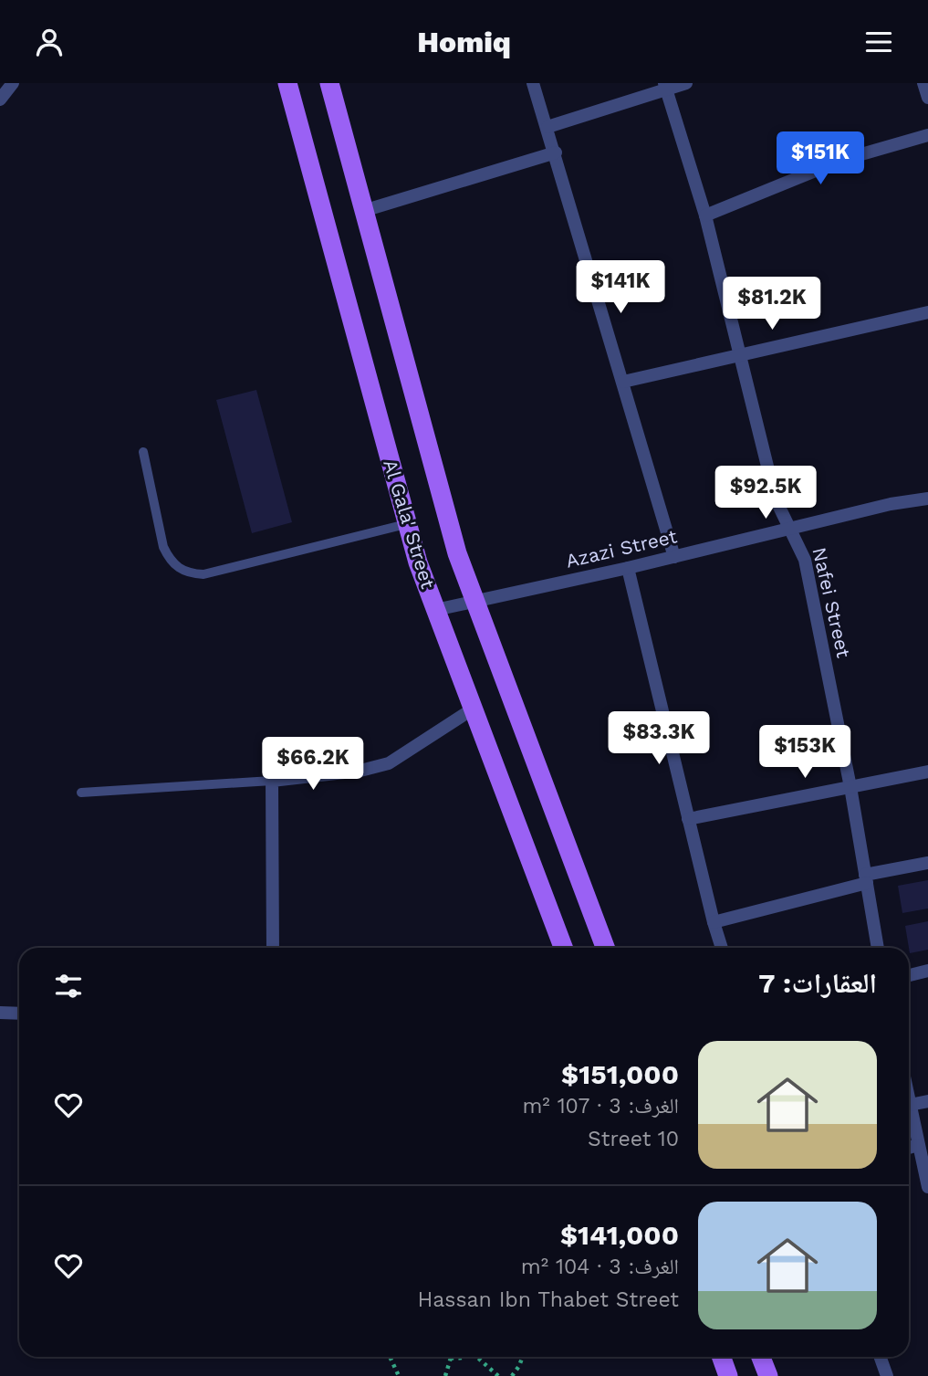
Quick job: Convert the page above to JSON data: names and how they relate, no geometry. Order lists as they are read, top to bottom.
{
  "streets": {
    "main road": ["Al Gala' Street"],
    "street": ["Azazi Street", "Nafei Street"]
  },
  "crossings": [
    ["Al Gala' Street", "Azazi Street"],
    ["Azazi Street", "Nafei Street"]
  ],
  "page": {
    "header": "Homiq",
    "price": [
      "$151K",
      "$141K",
      "$81.2K",
      "$92.5K",
      "$83.3K",
      "$153K",
      "$66.2K"
    ],
    "heading": "العقارات: 7",
    "list": [
      {
        "name": "$151,000",
        "note": "الغرف: 3 · 107 m² · Street 10"
      },
      {
        "name": "$141,000",
        "note": "الغرف: 3 · 104 m² · Hassan Ibn Thabet Street"
      }
    ]
  }
}
